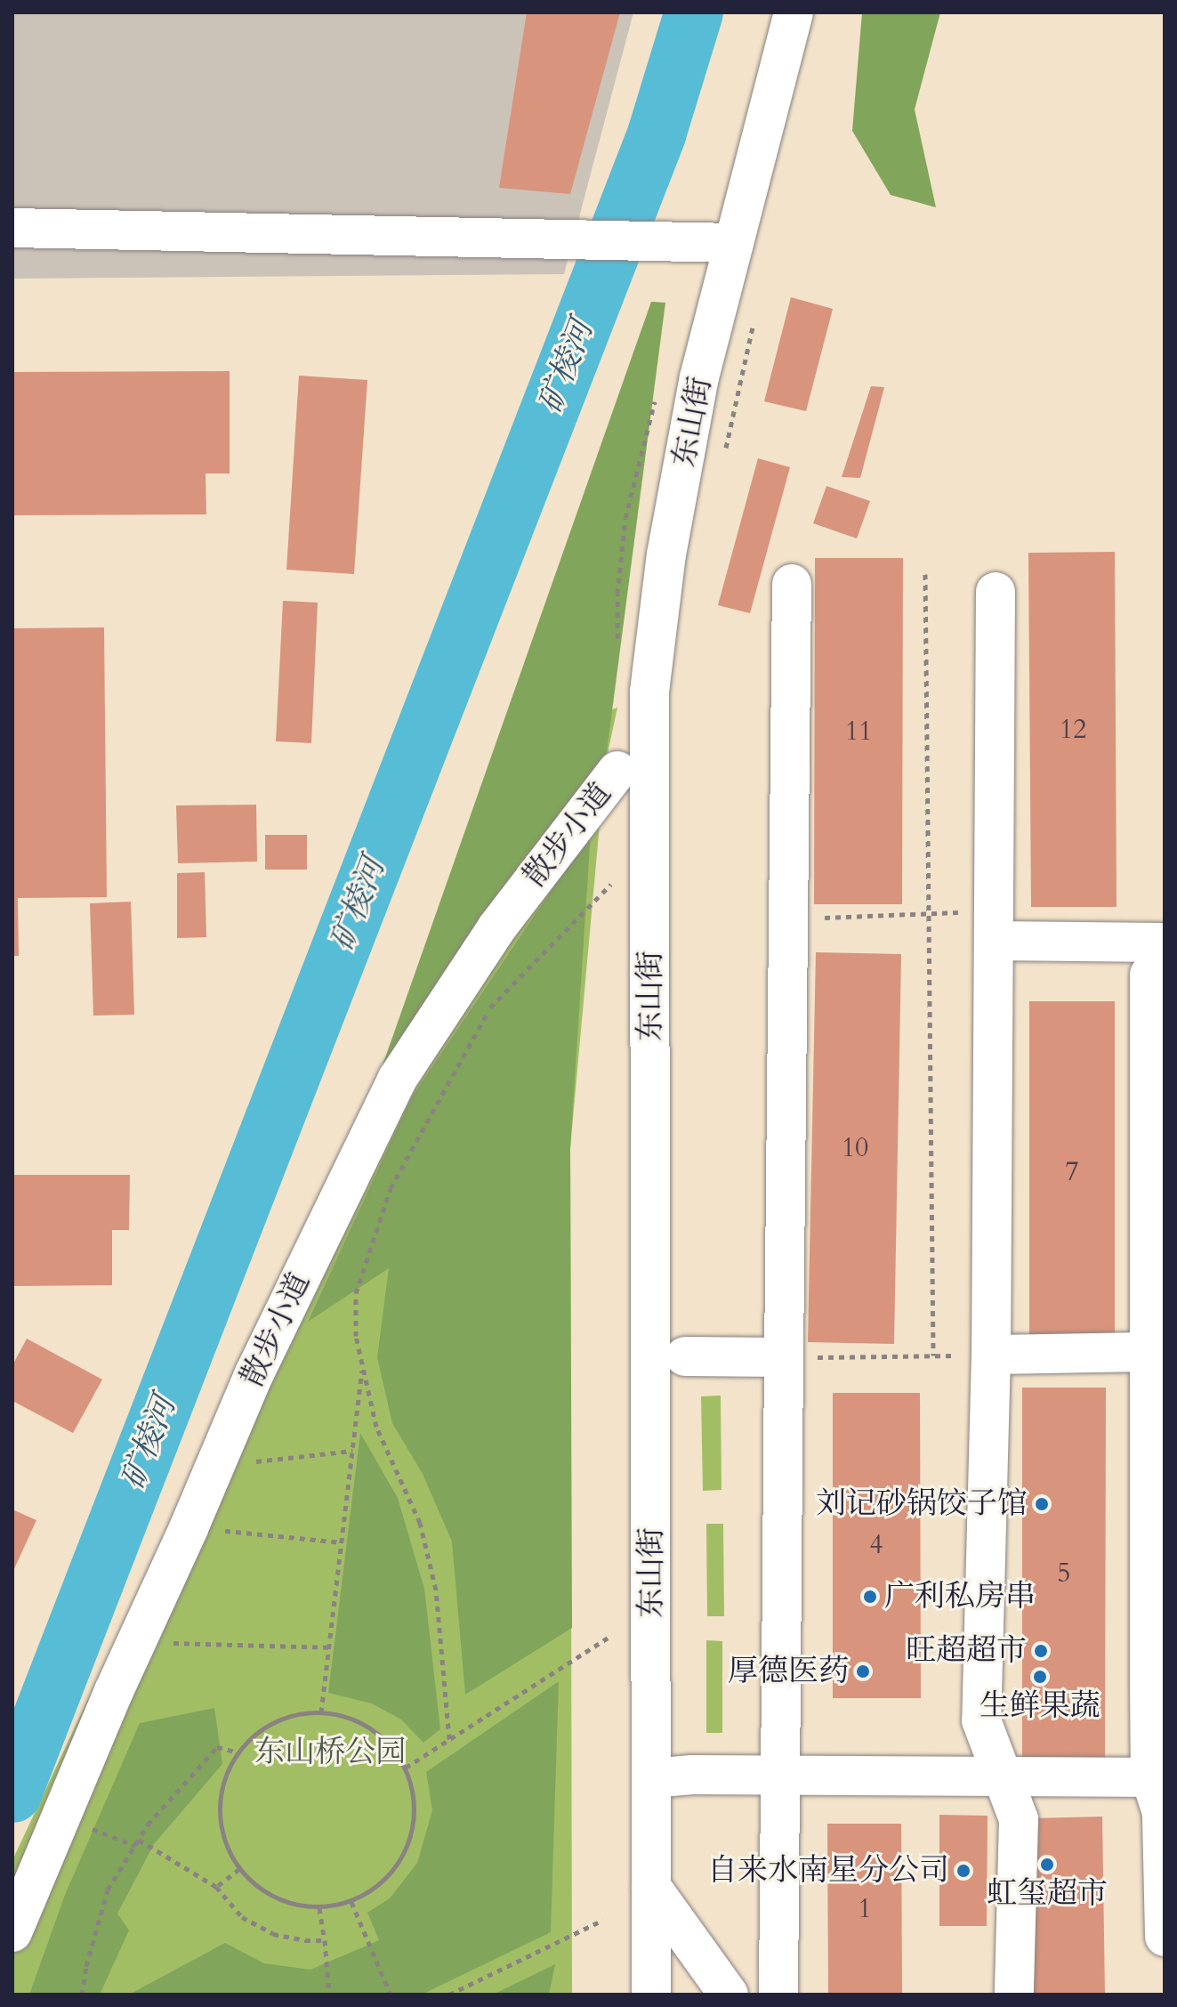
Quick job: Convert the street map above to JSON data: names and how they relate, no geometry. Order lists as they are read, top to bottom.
{
  "streets": {
    "street": ["东山街", "散步小道"]
  },
  "water": ["矿棱河"],
  "parks": ["东山桥公园"],
  "places": [
    "刘记砂锅饺子馆",
    "广利私房串",
    "旺超超市",
    "厚德医药",
    "生鲜果蔬",
    "虹玺超市",
    "自来水南星分公司"
  ],
  "house_numbers": [
    "12",
    "11",
    "10",
    "7",
    "4",
    "5",
    "1"
  ]
}
